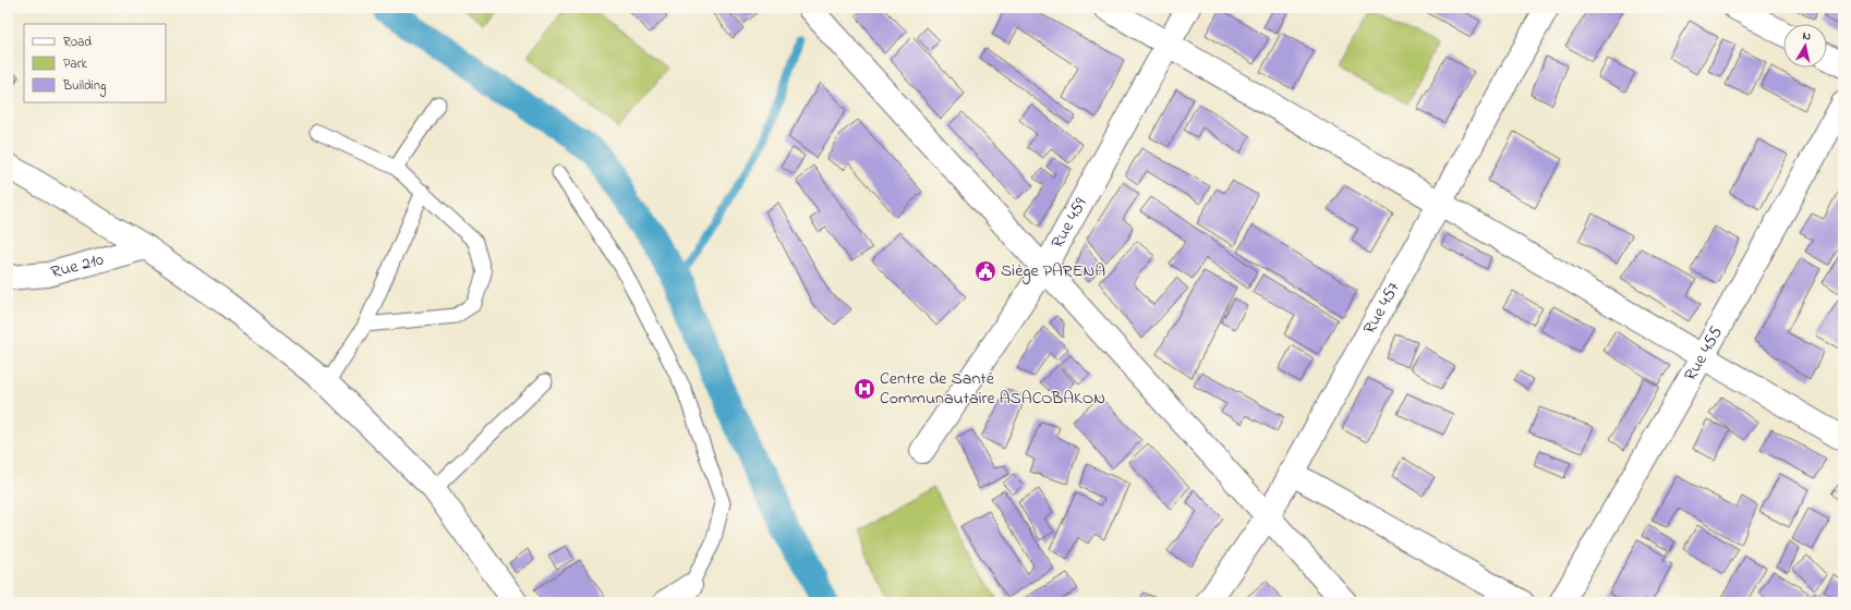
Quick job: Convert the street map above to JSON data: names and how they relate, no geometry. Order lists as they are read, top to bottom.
{
  "streets": {
    "street": [
      "Rue 459",
      "Rue 210",
      "Rue 457",
      "Rue 455"
    ]
  },
  "places": {
    "public building": ["Siège PARENA"],
    "hospital": ["Centre de Santé Communautaire ASACOBAKON"]
  },
  "legend": ["Road", "Park", "Building"],
  "north": "top"
}
